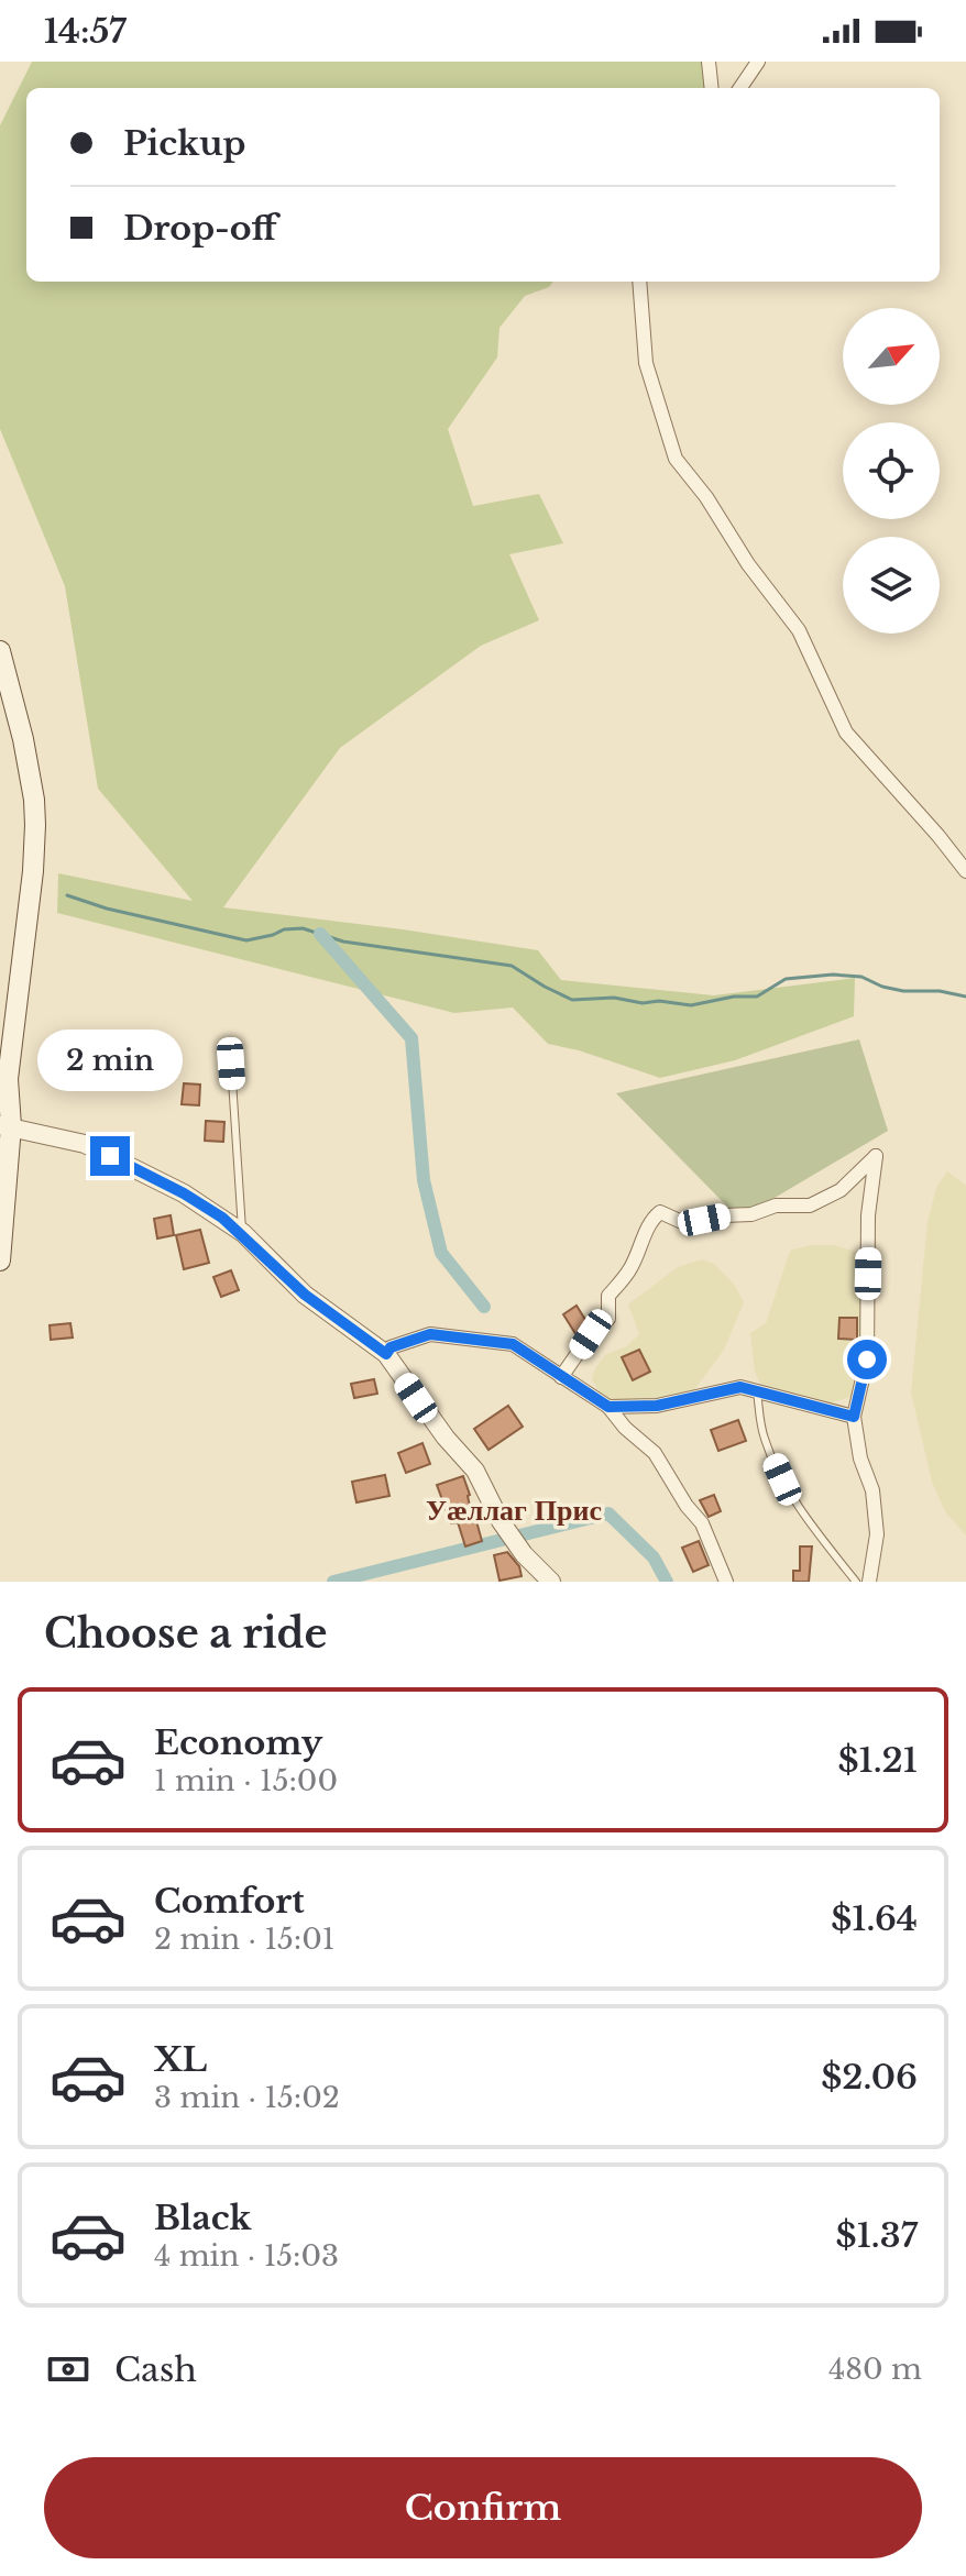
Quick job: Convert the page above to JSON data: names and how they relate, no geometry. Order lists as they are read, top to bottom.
{
  "districts": ["Уӕллаг Прис"],
  "north": "top right",
  "page": {
    "status": "14:57",
    "banner": ["Pickup", "Drop-off"],
    "bubble": "2 min",
    "heading": "Choose a ride",
    "list": [
      {
        "name": "Economy",
        "note": "1 min · 15:00",
        "value": "$1.21"
      },
      {
        "name": "Comfort",
        "note": "2 min · 15:01",
        "value": "$1.64"
      },
      {
        "name": "XL",
        "note": "3 min · 15:02",
        "value": "$2.06"
      },
      {
        "name": "Black",
        "note": "4 min · 15:03",
        "value": "$1.37"
      }
    ],
    "pay": ["Cash", "480 m"],
    "buttons": "Confirm"
  }
}
